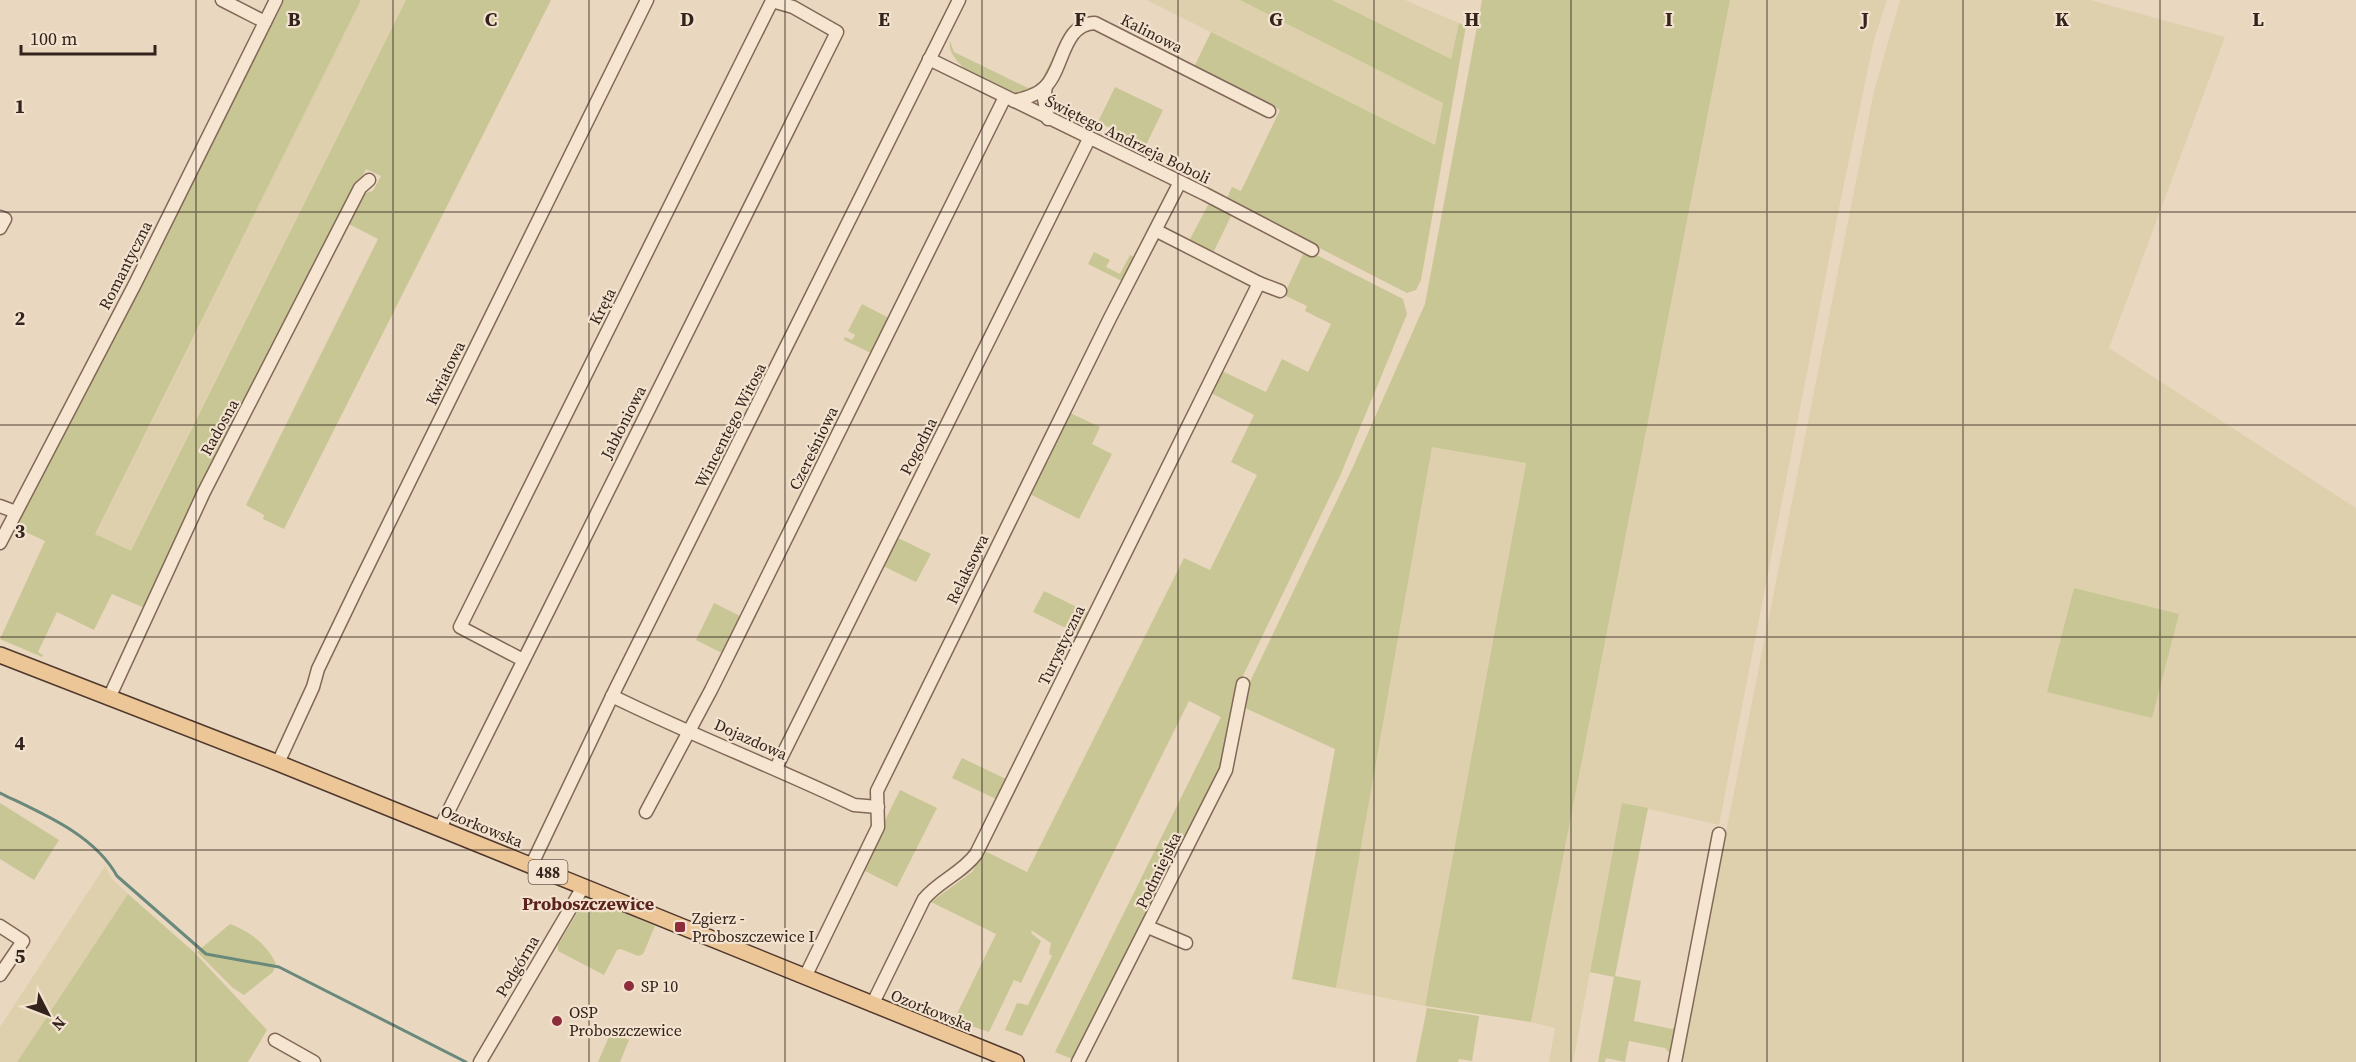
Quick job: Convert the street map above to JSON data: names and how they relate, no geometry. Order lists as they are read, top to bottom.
{
  "streets": {
    "main road": ["Ozorkowska", "488"],
    "street": [
      "Kalinowa",
      "Świętego Andrzeja Boboli",
      "Romantyczna",
      "Kręta",
      "Kwiatowa",
      "Jabłoniowa",
      "Wincentego Witosa",
      "Radosna",
      "Pogodna",
      "Czereśniowa",
      "Relaksowa",
      "Turystyczna",
      "Dojazdowa",
      "Podmiejska",
      "Podgórna"
    ]
  },
  "crossings": [
    ["Kalinowa", "Świętego Andrzeja Boboli"],
    ["Świętego Andrzeja Boboli", "Wincentego Witosa"],
    ["Świętego Andrzeja Boboli", "Pogodna"],
    ["Świętego Andrzeja Boboli", "Czereśniowa"],
    ["Świętego Andrzeja Boboli", "Relaksowa"],
    ["Kręta", "Jabłoniowa"],
    ["Kwiatowa", "Ozorkowska"],
    ["Jabłoniowa", "Ozorkowska"],
    ["Wincentego Witosa", "Dojazdowa"],
    ["Wincentego Witosa", "Ozorkowska"],
    ["Radosna", "Ozorkowska"],
    ["Pogodna", "Dojazdowa"],
    ["Czereśniowa", "Dojazdowa"],
    ["Relaksowa", "Dojazdowa"],
    ["Relaksowa", "Ozorkowska"],
    ["Turystyczna", "Ozorkowska"],
    ["Ozorkowska", "Podgórna"]
  ],
  "districts": ["Proboszczewice"],
  "places": {
    "transit": ["Zgierz - Proboszczewice I"],
    "other": ["SP 10", "OSP Proboszczewice"]
  },
  "scale_bar": "100 m",
  "north": "bottom right",
  "grid": {
    "columns": [
      "B",
      "C",
      "D",
      "E",
      "F",
      "G",
      "H",
      "I",
      "J",
      "K",
      "L"
    ],
    "rows": [
      "1",
      "2",
      "3",
      "4",
      "5"
    ]
  }
}
